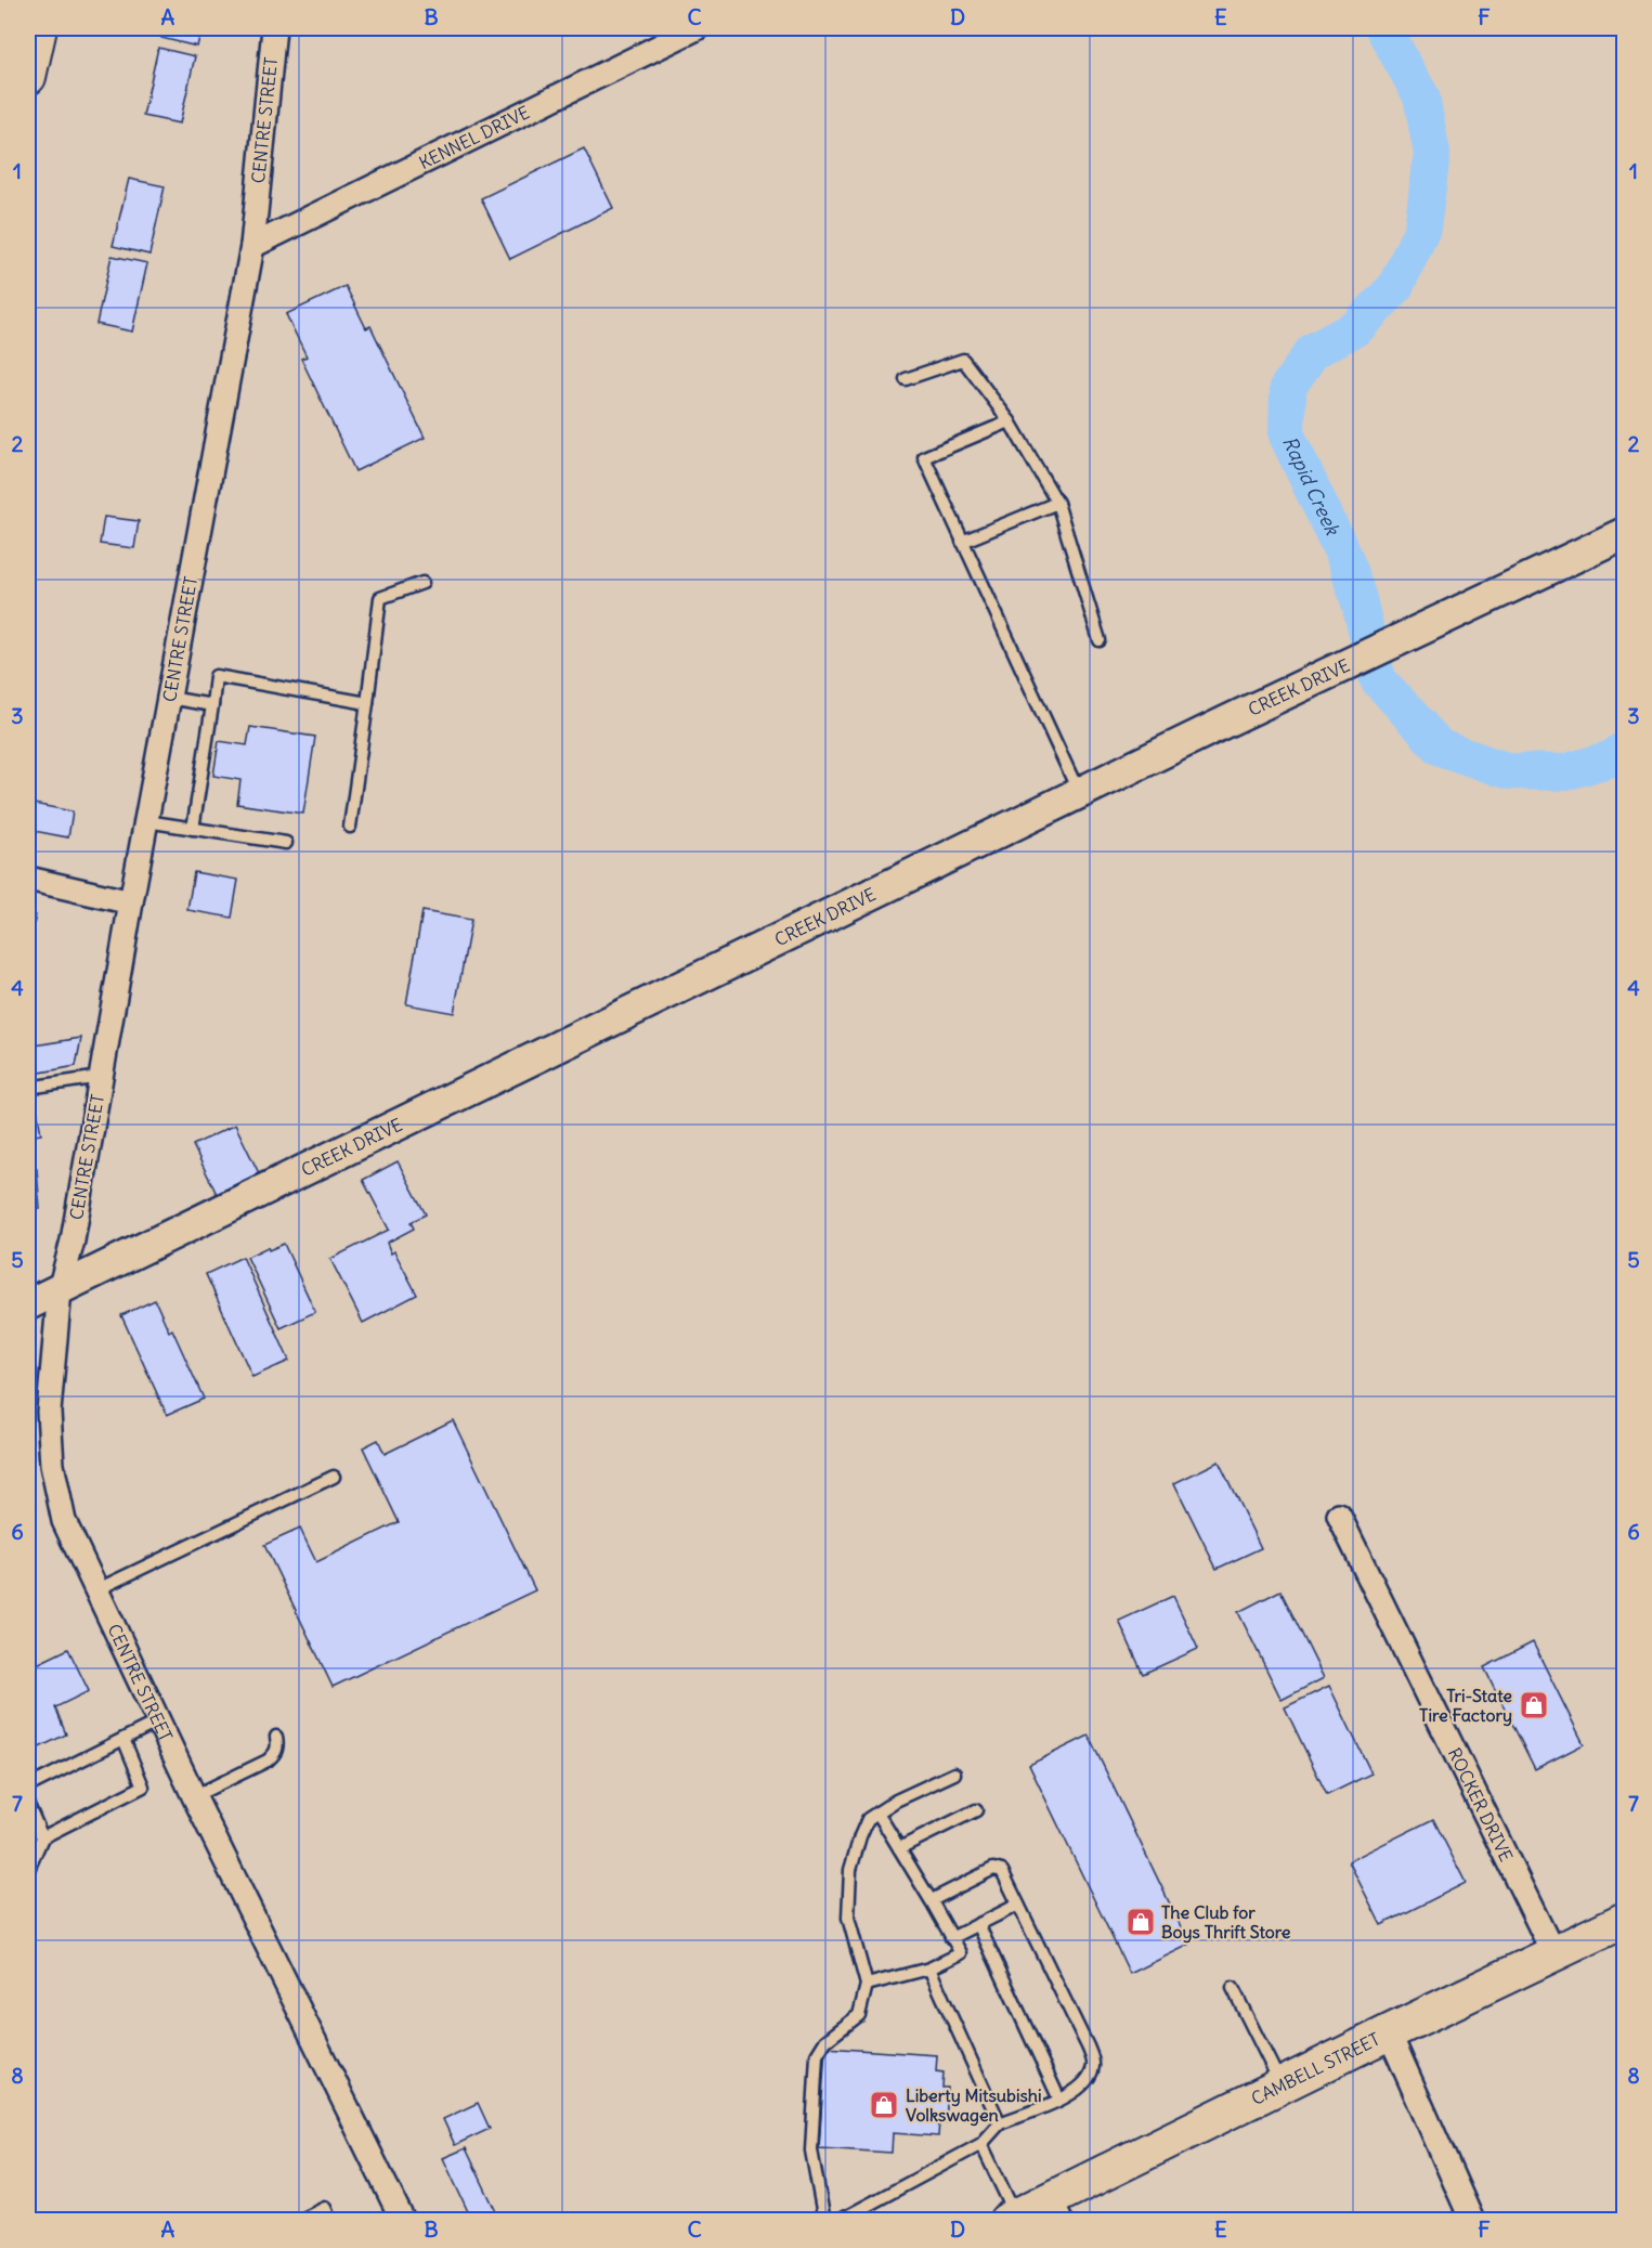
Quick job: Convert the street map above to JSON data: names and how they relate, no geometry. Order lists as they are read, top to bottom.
{
  "streets": {
    "main road": ["CAMBELL STREET"],
    "street": [
      "CENTRE STREET",
      "KENNEL DRIVE",
      "CREEK DRIVE",
      "ROCKER DRIVE"
    ]
  },
  "crossings": [
    ["CENTRE STREET", "KENNEL DRIVE"],
    ["CENTRE STREET", "CREEK DRIVE"],
    ["ROCKER DRIVE", "CAMBELL STREET"]
  ],
  "water": ["Rapid Creek"],
  "places": {
    "shop": ["Tri-State Tire Factory", "The Club for Boys Thrift Store", "Liberty Mitsubishi Volkswagen"]
  },
  "grid": {
    "columns": [
      "A",
      "B",
      "C",
      "D",
      "E",
      "F"
    ],
    "rows": [
      "1",
      "2",
      "3",
      "4",
      "5",
      "6",
      "7",
      "8"
    ]
  }
}
